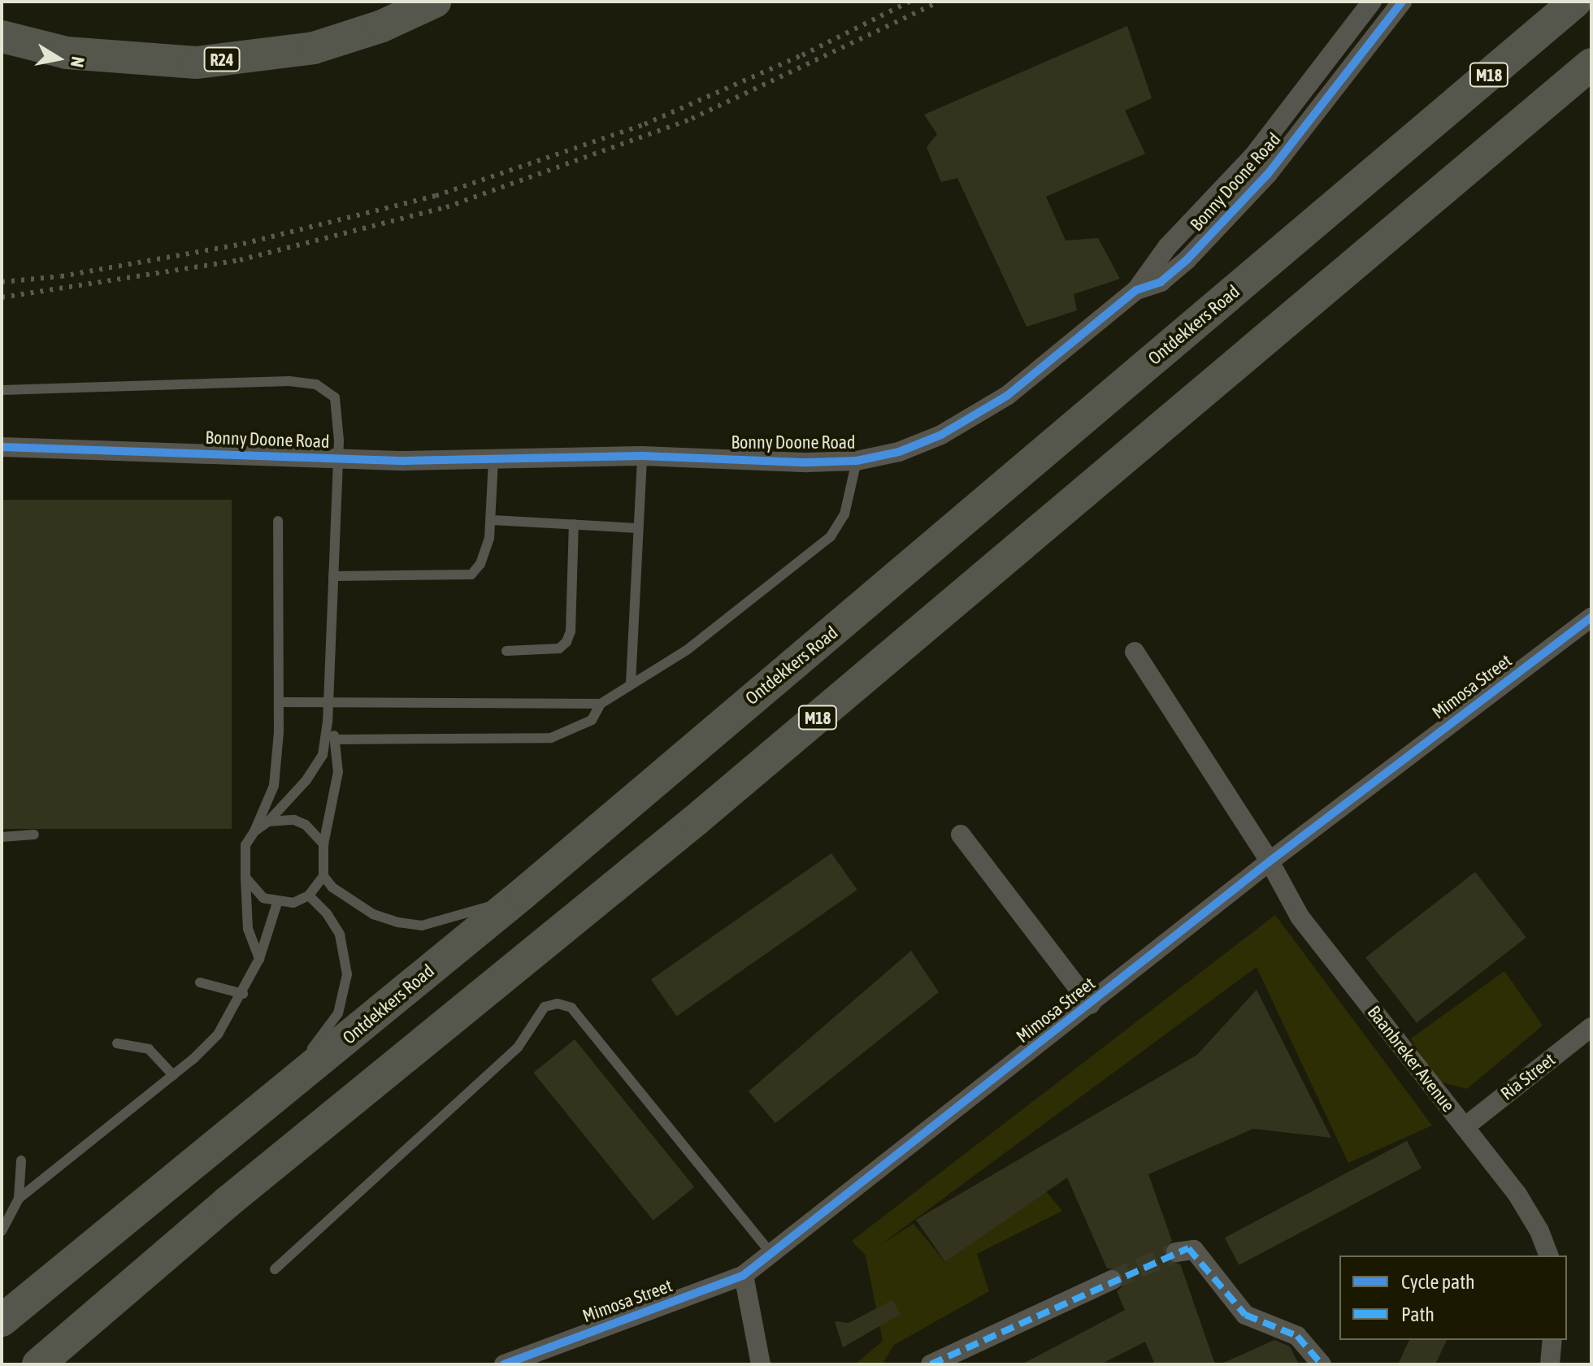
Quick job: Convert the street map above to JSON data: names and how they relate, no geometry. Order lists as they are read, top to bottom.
{
  "streets": {
    "main road": ["R24", "M18", "Ontdekkers Road"],
    "street": [
      "Bonny Doone Road",
      "Mimosa Street",
      "Baanbreker Avenue",
      "Ria Street"
    ]
  },
  "crossings": [
    ["Mimosa Street", "Baanbreker Avenue"],
    ["Baanbreker Avenue", "Ria Street"]
  ],
  "legend": ["Cycle path", "Path"],
  "north": "right"
}
